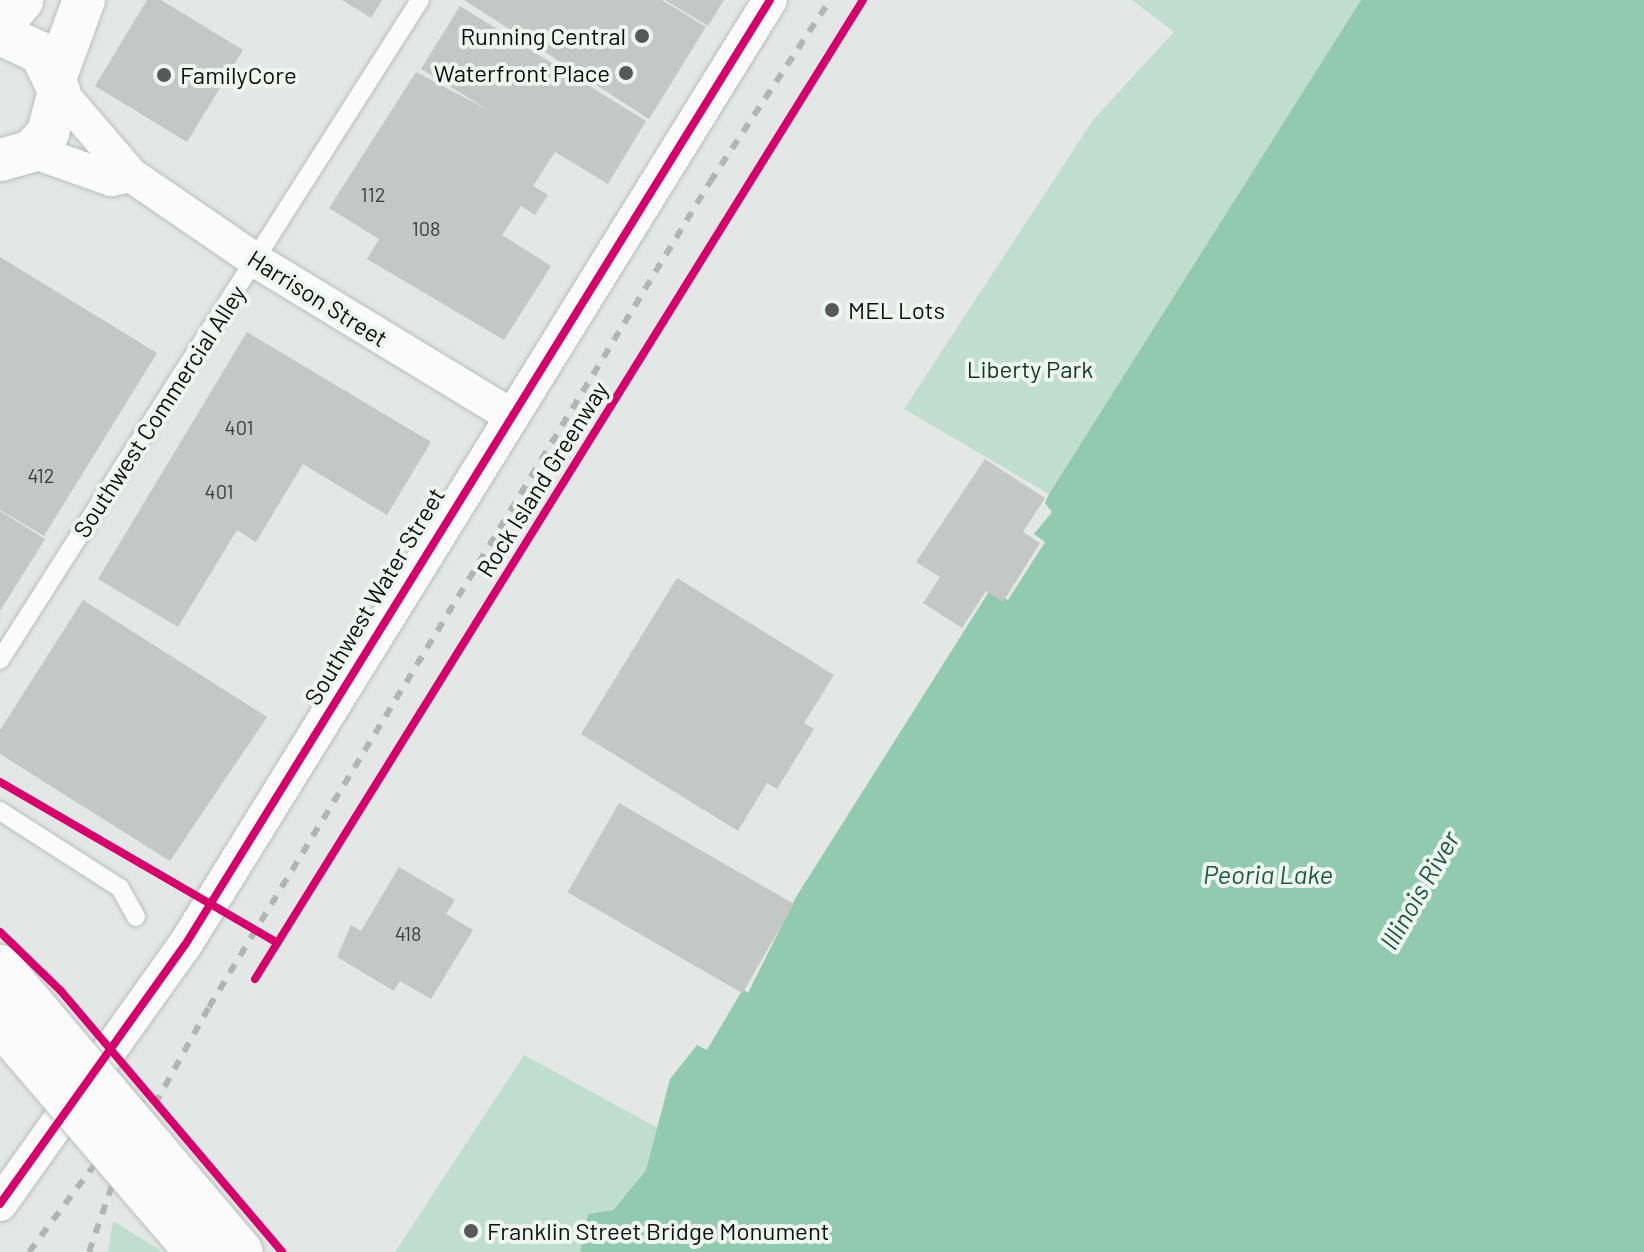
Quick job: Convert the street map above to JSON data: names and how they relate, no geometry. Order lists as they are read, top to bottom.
{
  "streets": {
    "street": ["Harrison Street", "Southwest Water Street"],
    "lane": ["Southwest Commercial Alley"],
    "cycle path": ["Rock Island Greenway"]
  },
  "crossings": [
    ["Harrison Street", "Southwest Commercial Alley"],
    ["Harrison Street", "Southwest Water Street"]
  ],
  "water": ["Peoria Lake", "Illinois River"],
  "parks": ["Liberty Park"],
  "places": [
    "Running Central",
    "Waterfront Place",
    "FamilyCore",
    "MEL Lots",
    "Franklin Street Bridge Monument"
  ],
  "house_numbers": [
    "112",
    "108",
    "401",
    "412",
    "401",
    "418"
  ]
}
